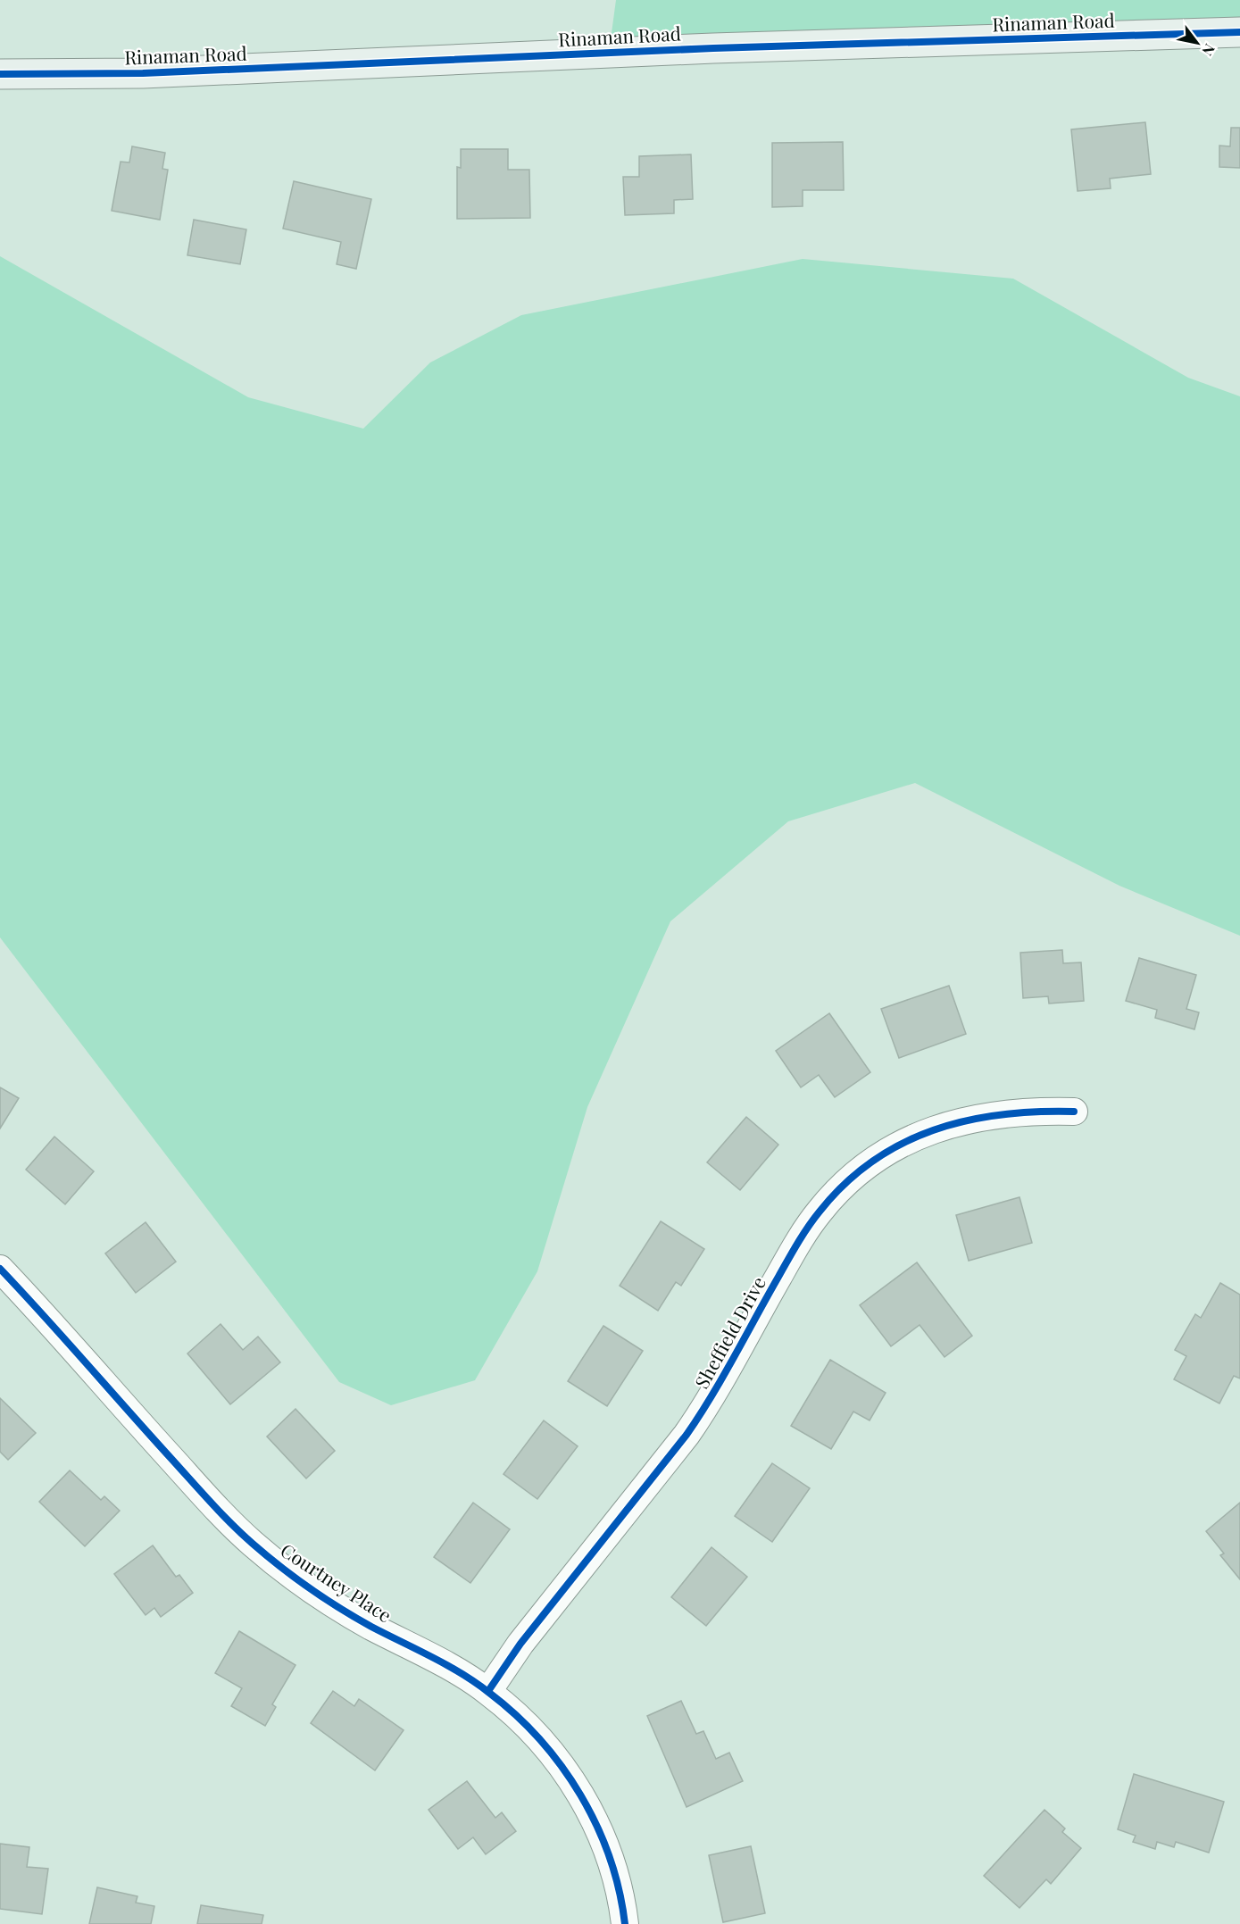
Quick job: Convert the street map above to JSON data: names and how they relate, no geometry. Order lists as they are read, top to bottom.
{
  "streets": {
    "street": ["Rinaman Road", "Sheffield Drive", "Courtney Place"]
  },
  "crossings": [
    ["Sheffield Drive", "Courtney Place"]
  ],
  "north": "bottom right"
}
